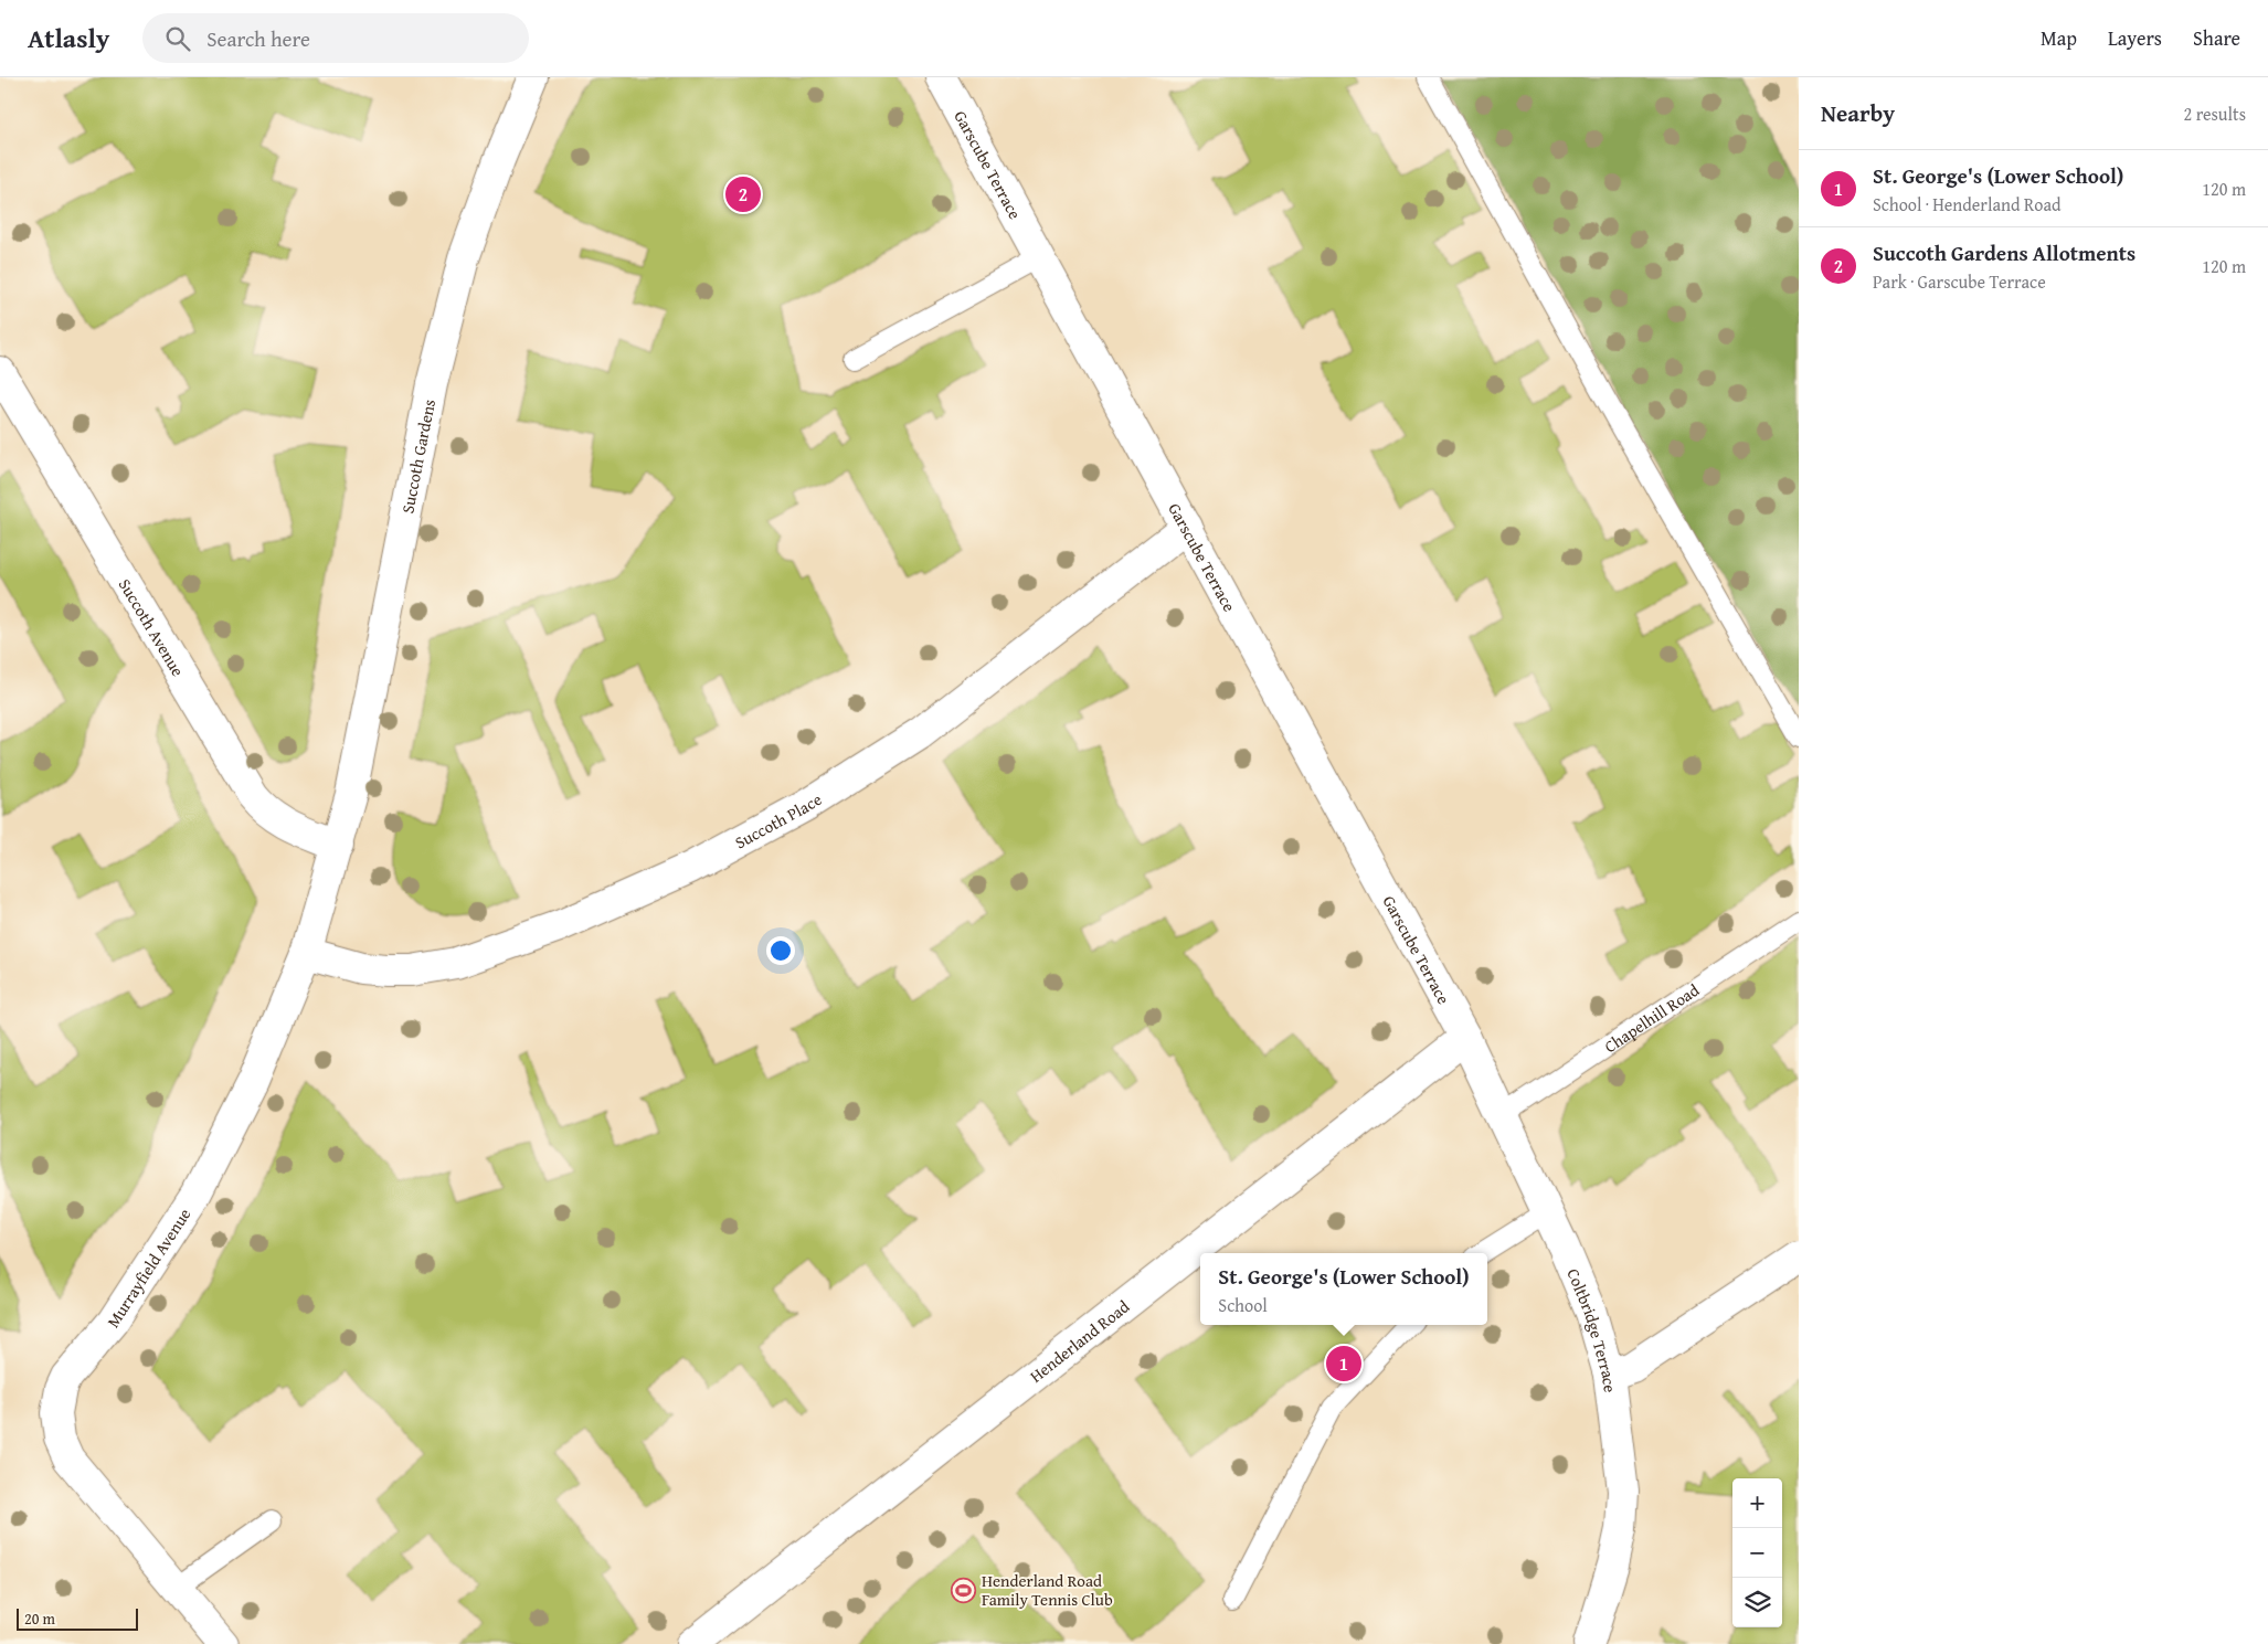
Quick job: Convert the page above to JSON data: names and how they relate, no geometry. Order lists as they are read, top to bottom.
{
  "streets": {
    "street": [
      "Garscube Terrace",
      "Succoth Gardens",
      "Succoth Avenue",
      "Succoth Place",
      "Murrayfield Avenue",
      "Coltbridge Terrace",
      "Henderland Road"
    ],
    "lane": ["Chapelhill Road"]
  },
  "crossings": [
    ["Garscube Terrace", "Succoth Place"],
    ["Garscube Terrace", "Coltbridge Terrace"],
    ["Garscube Terrace", "Henderland Road"],
    ["Succoth Gardens", "Succoth Avenue"],
    ["Succoth Gardens", "Murrayfield Avenue"],
    ["Succoth Avenue", "Murrayfield Avenue"],
    ["Succoth Place", "Murrayfield Avenue"],
    ["Chapelhill Road", "Coltbridge Terrace"],
    ["Coltbridge Terrace", "Henderland Road"]
  ],
  "places": {
    "sports": ["Henderland Road Family Tennis Club"]
  },
  "scale_bar": "20 m",
  "page": {
    "header": "Atlasly",
    "search": "Search here",
    "nav": ["Map", "Layers", "Share"],
    "heading": ["Nearby", "2 results"],
    "list": [
      {
        "mark": "1",
        "name": "St. George's (Lower School)",
        "note": "School · Henderland Road",
        "value": "120 m"
      },
      {
        "mark": "2",
        "name": "Succoth Gardens Allotments",
        "note": "Park · Garscube Terrace",
        "value": "120 m"
      }
    ],
    "pins": ["2", "1"],
    "popup": ["St. George's (Lower School)", "School"],
    "map_buttons": ["+", "−"],
    "scale": "20 m"
  }
}
